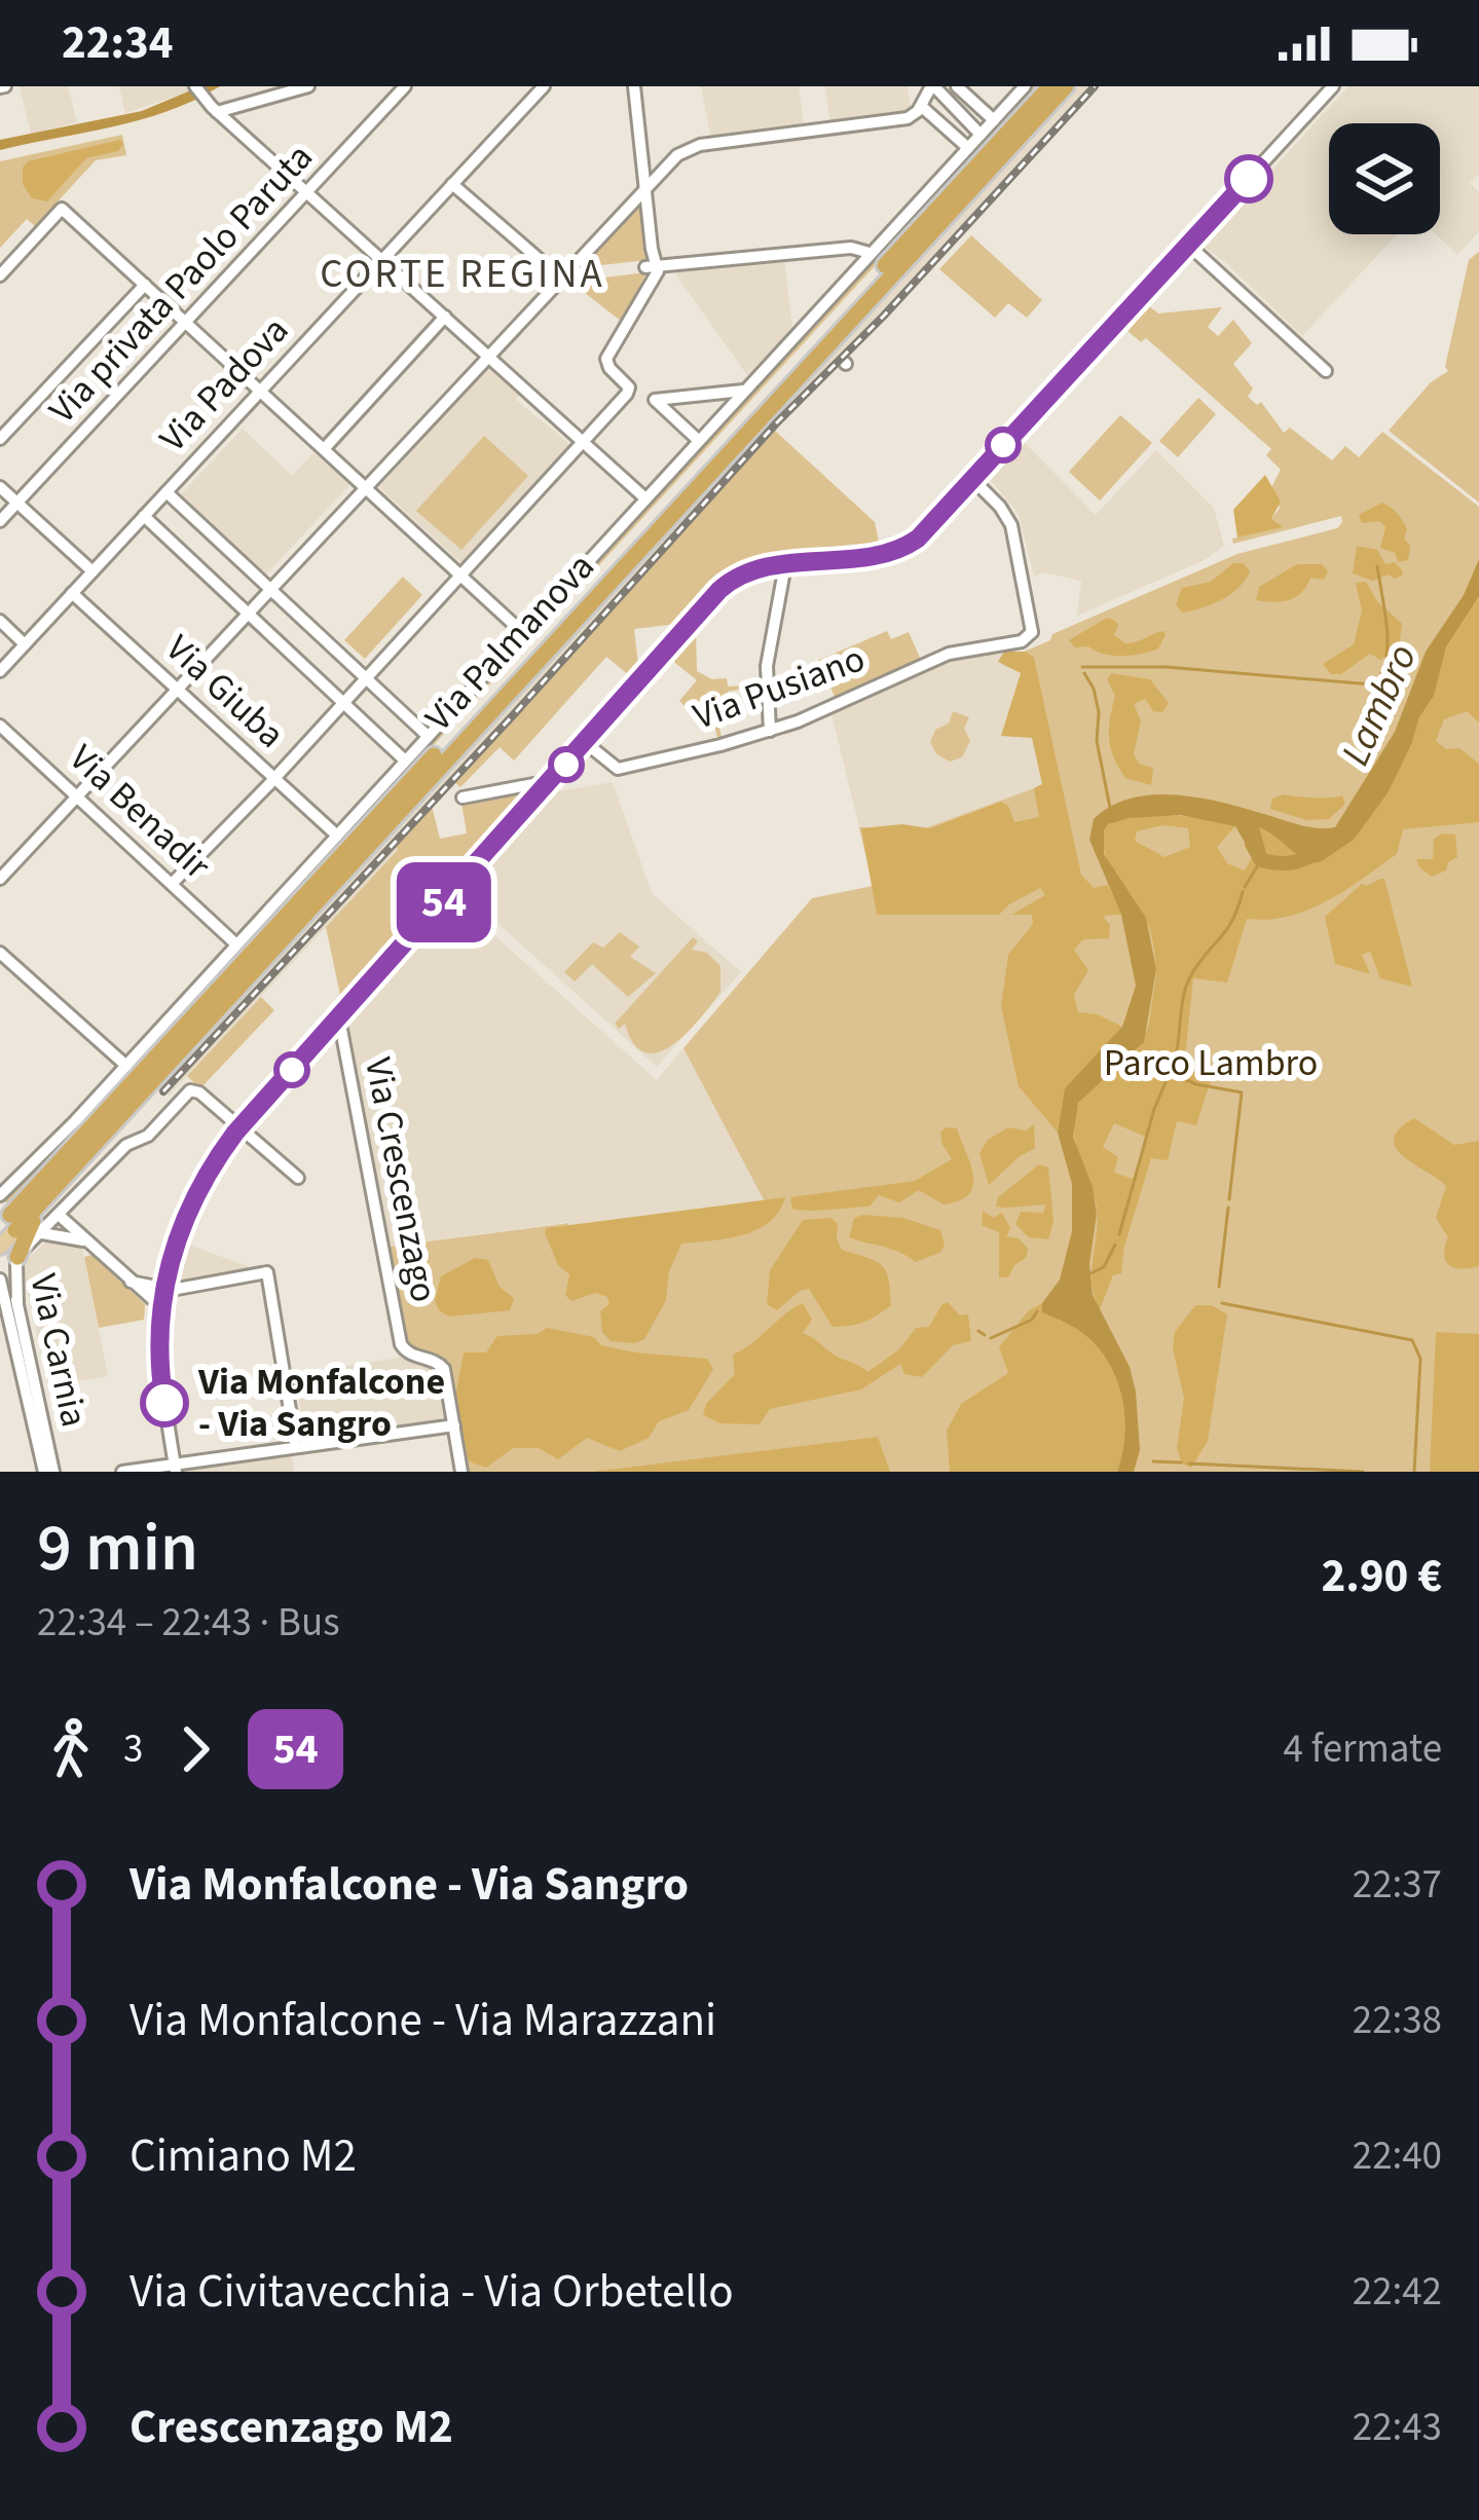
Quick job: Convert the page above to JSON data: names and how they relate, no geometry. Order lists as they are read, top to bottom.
{
  "streets": {
    "highway": ["Via Palmanova"],
    "street": [
      "Via privata Paolo Paruta",
      "Via Padova",
      "Via Pusiano",
      "Via Giuba",
      "Via Benadir",
      "Via Crescenzago",
      "Via Carnia"
    ]
  },
  "crossings": [
    ["Via Padova", "Via Giuba"],
    ["Via Palmanova", "Via Giuba"],
    ["Via Palmanova", "Via Benadir"],
    ["Via Palmanova", "Via Carnia"]
  ],
  "districts": ["CORTE REGINA"],
  "water": ["Lambro"],
  "parks": ["Parco Lambro"],
  "places": ["Via Monfalcone - Via Sangro"],
  "lines": ["bus line 54"],
  "page": {
    "status": "22:34",
    "on_map": "54",
    "heading": ["9 min", "22:34 – 22:43 · Bus", "2.90 €"],
    "legs": ["3", "54", "4 fermate"],
    "list": [
      {
        "name": "Via Monfalcone - Via Sangro",
        "value": "22:37"
      },
      {
        "name": "Via Monfalcone - Via Marazzani",
        "value": "22:38"
      },
      {
        "name": "Cimiano M2",
        "value": "22:40"
      },
      {
        "name": "Via Civitavecchia - Via Orbetello",
        "value": "22:42"
      },
      {
        "name": "Crescenzago M2",
        "value": "22:43"
      }
    ]
  }
}
